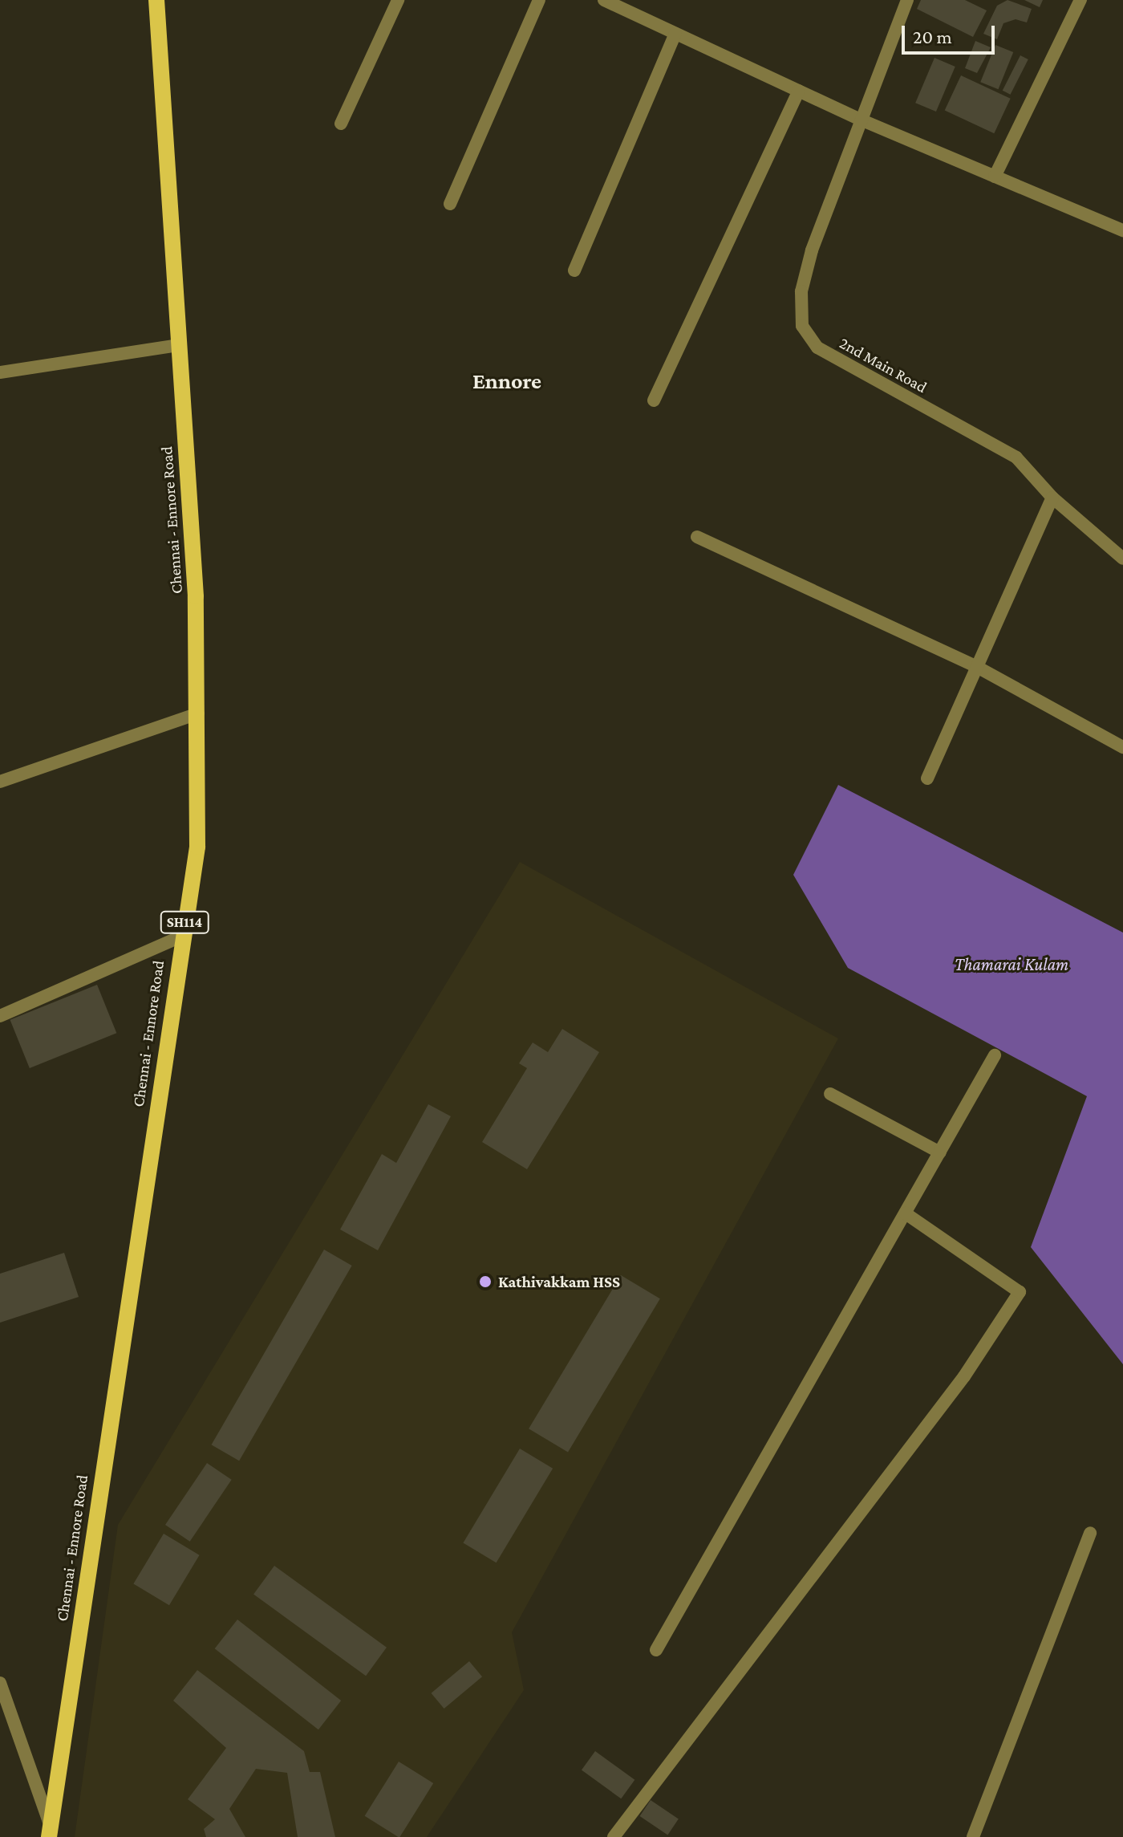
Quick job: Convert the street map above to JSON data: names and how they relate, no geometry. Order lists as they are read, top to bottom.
{
  "streets": {
    "main road": ["Chennai - Ennore Road", "SH114"],
    "street": ["2nd Main Road"]
  },
  "districts": ["Ennore"],
  "water": ["Thamarai Kulam"],
  "places": ["Kathivakkam HSS"],
  "scale_bar": "20 m"
}
